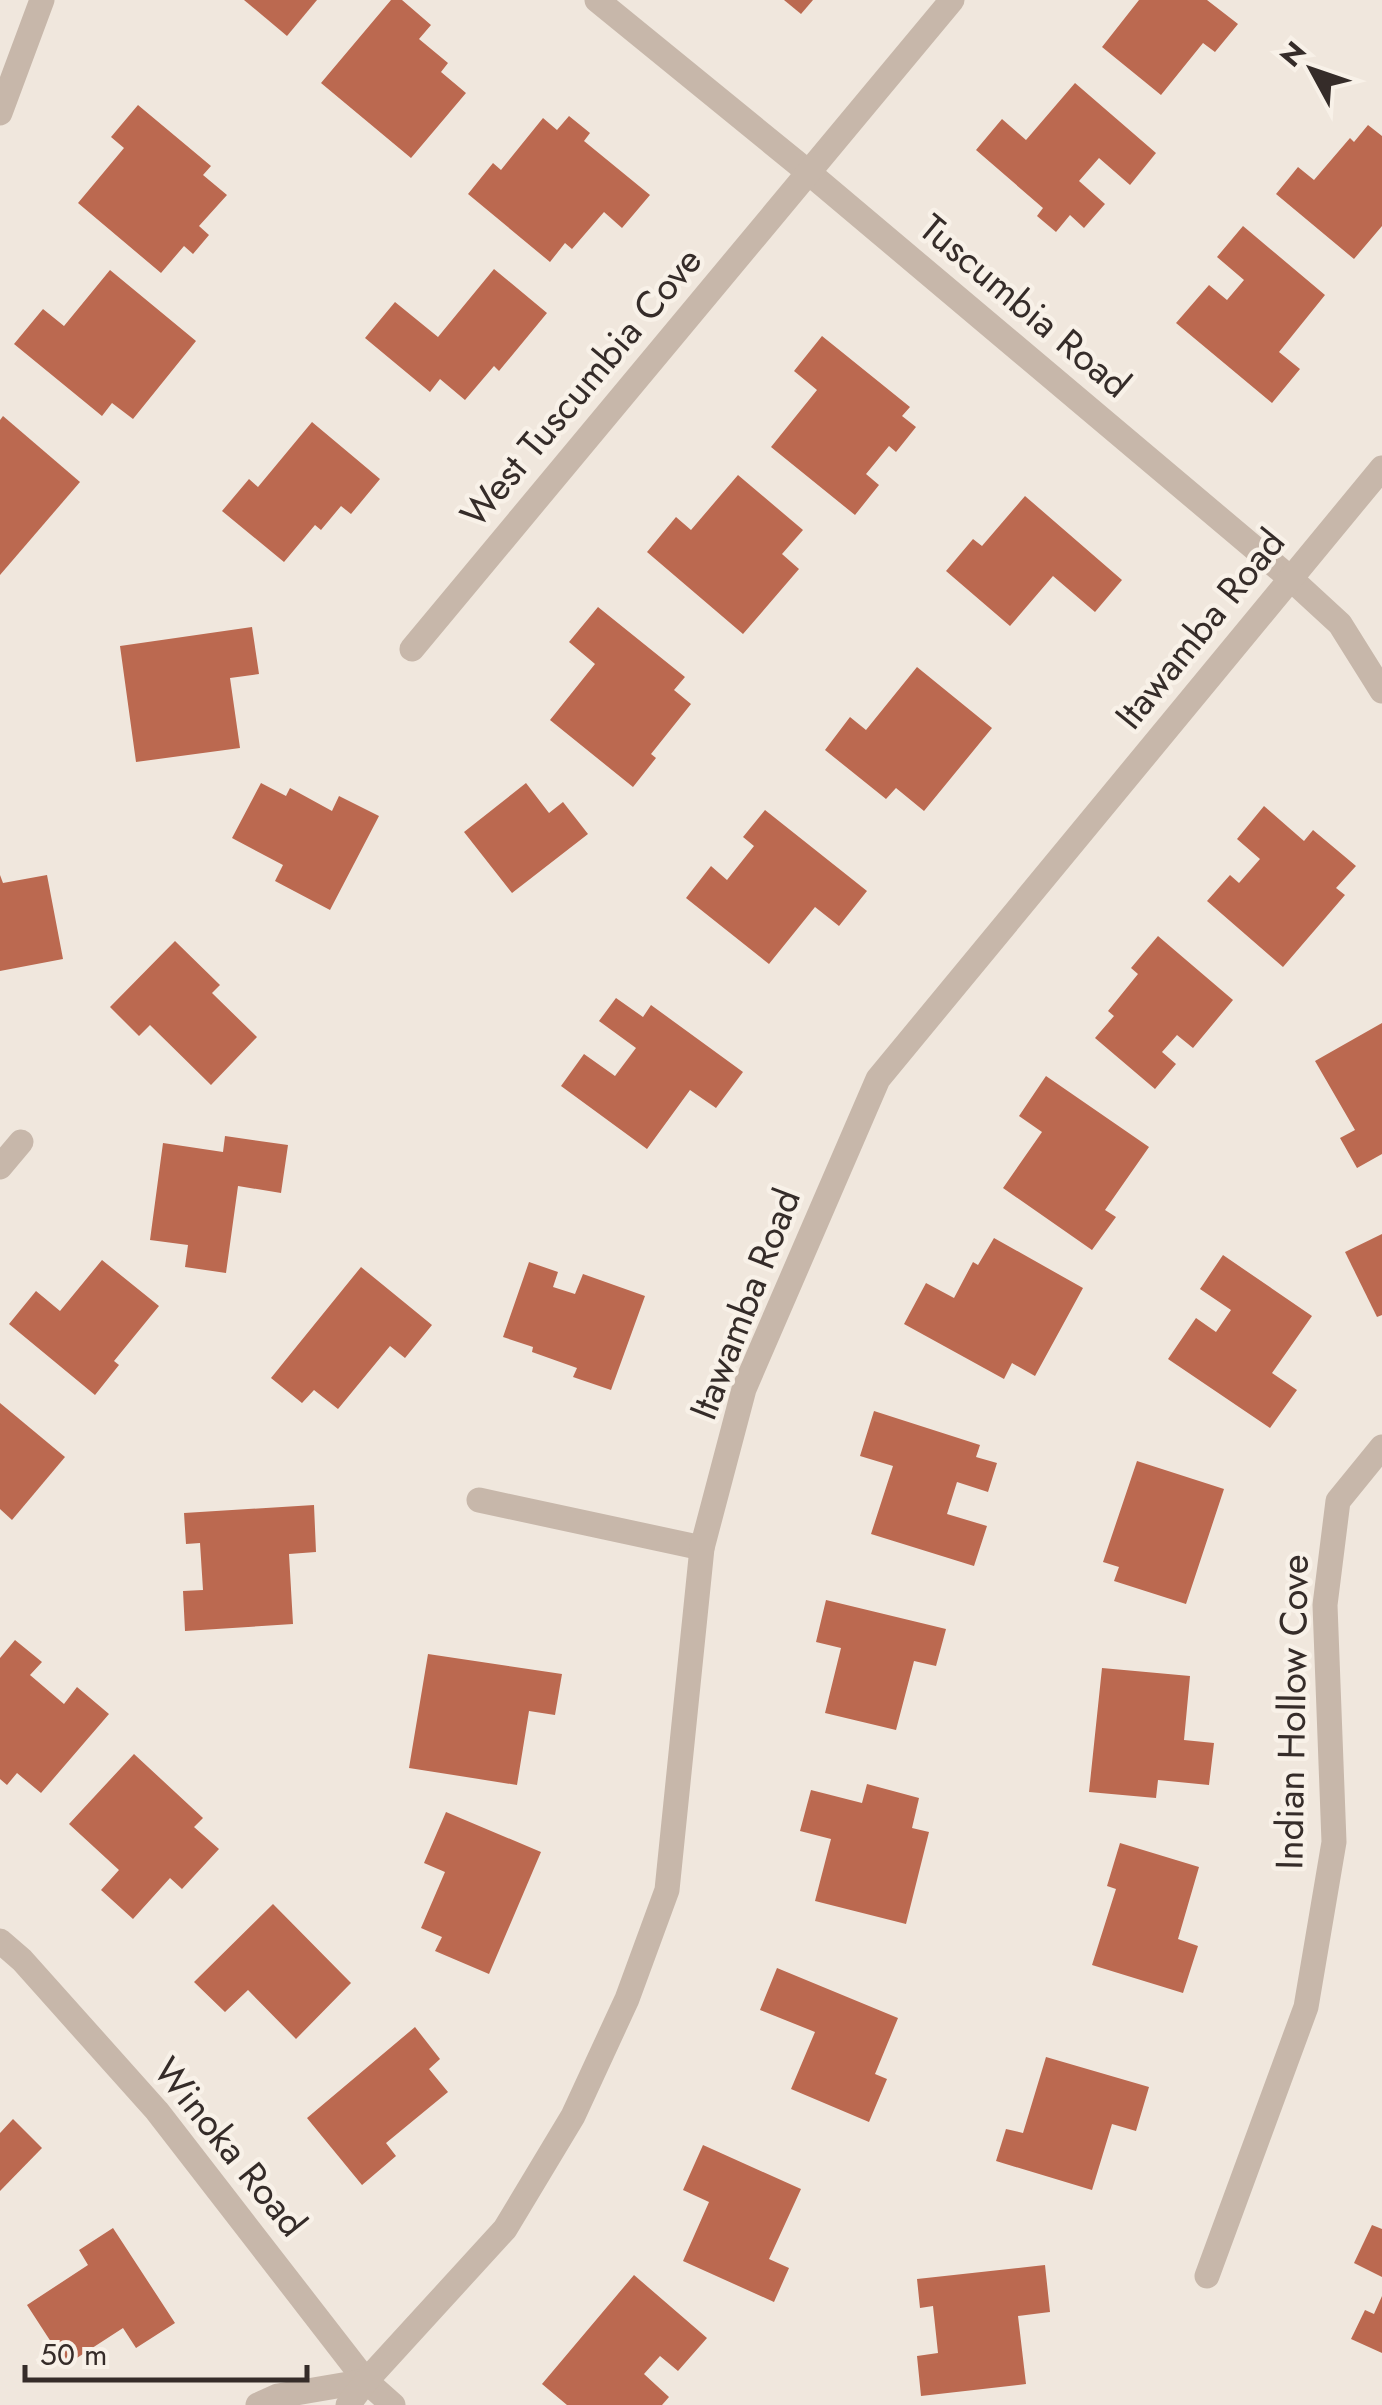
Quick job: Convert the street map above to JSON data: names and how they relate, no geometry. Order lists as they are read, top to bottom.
{
  "streets": {
    "street": [
      "Tuscumbia Road",
      "West Tuscumbia Cove",
      "Itawamba Road",
      "Indian Hollow Cove",
      "Winoka Road"
    ]
  },
  "crossings": [
    ["Tuscumbia Road", "West Tuscumbia Cove"],
    ["Tuscumbia Road", "Itawamba Road"],
    ["Itawamba Road", "Winoka Road"]
  ],
  "scale_bar": "50 m",
  "north": "top left"
}
